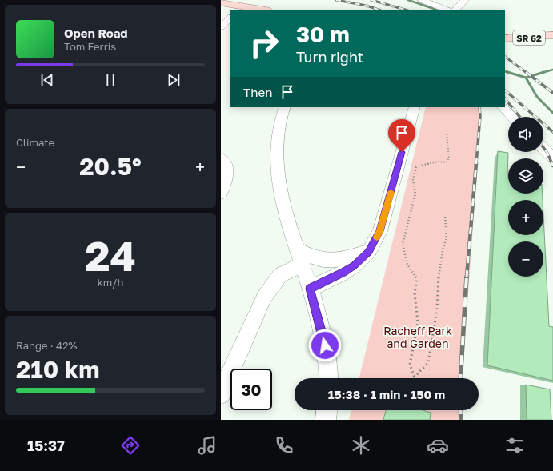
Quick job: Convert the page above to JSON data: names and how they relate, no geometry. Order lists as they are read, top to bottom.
{
  "streets": {
    "main road": ["SR 62"]
  },
  "parks": ["Racheff Park and Garden"],
  "page": {
    "turn": ["30 m", "Turn right"],
    "song": ["Open Road", "Tom Ferris"],
    "then": "Then",
    "tile": [
      "Climate",
      ["24", "km/h"],
      ["Range · 42%", "210 km"]
    ],
    "map_buttons": ["+", "−"],
    "heat": ["−", "20.5°", "+"],
    "limit": "30",
    "trip": "15:38 · 1 min · 150 m",
    "tabs": "15:37"
  }
}
